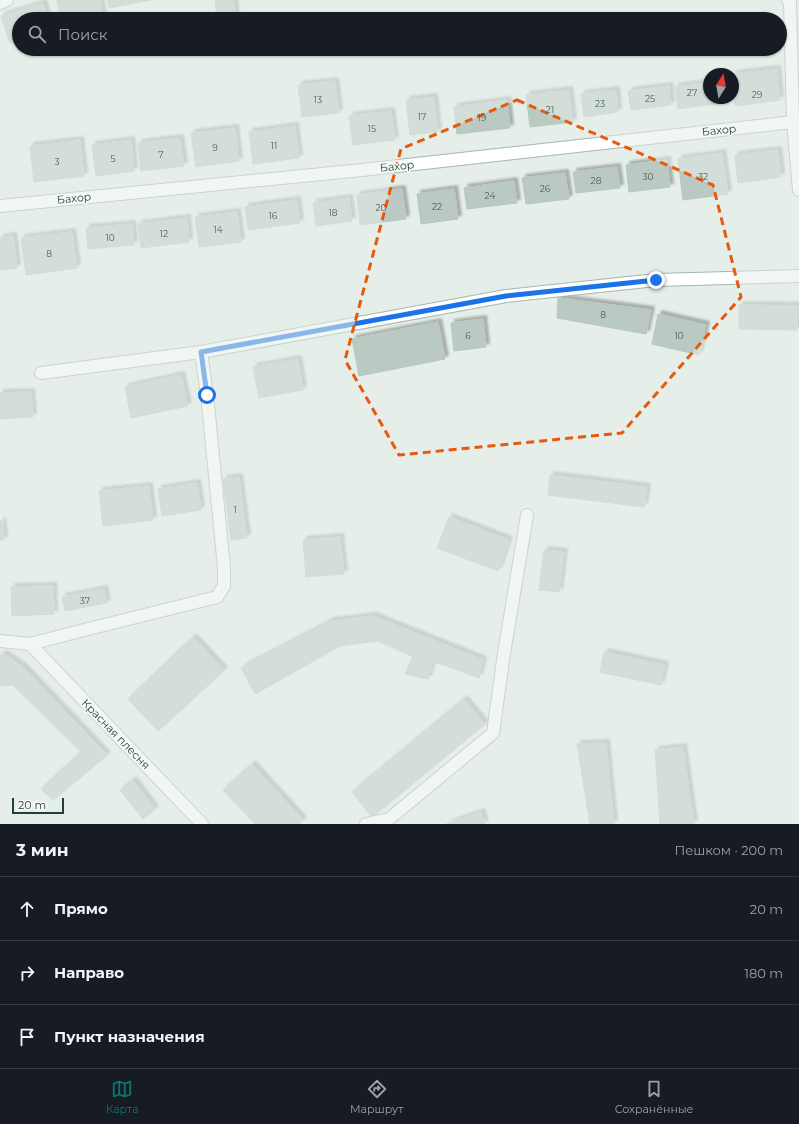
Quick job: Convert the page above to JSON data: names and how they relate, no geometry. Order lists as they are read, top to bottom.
{
  "streets": {
    "street": ["Бахор", "Красная плесня"]
  },
  "house_numbers": [
    "27",
    "29",
    "25",
    "13",
    "23",
    "21",
    "17",
    "19",
    "15",
    "11",
    "9",
    "7",
    "5",
    "3",
    "30",
    "32",
    "28",
    "26",
    "24",
    "22",
    "20",
    "18",
    "16",
    "14",
    "12",
    "10",
    "8",
    "8",
    "6",
    "10",
    "1",
    "37"
  ],
  "scale_bar": "20 m",
  "north": "top",
  "page": {
    "search": "Поиск",
    "scale": "20 m",
    "heading": ["3 мин", "Пешком · 200 m"],
    "list": [
      ["Прямо", "20 m"],
      ["Направо", "180 m"],
      "Пункт назначения"
    ],
    "nav": ["Карта", "Маршрут", "Сохранённые"]
  }
}
